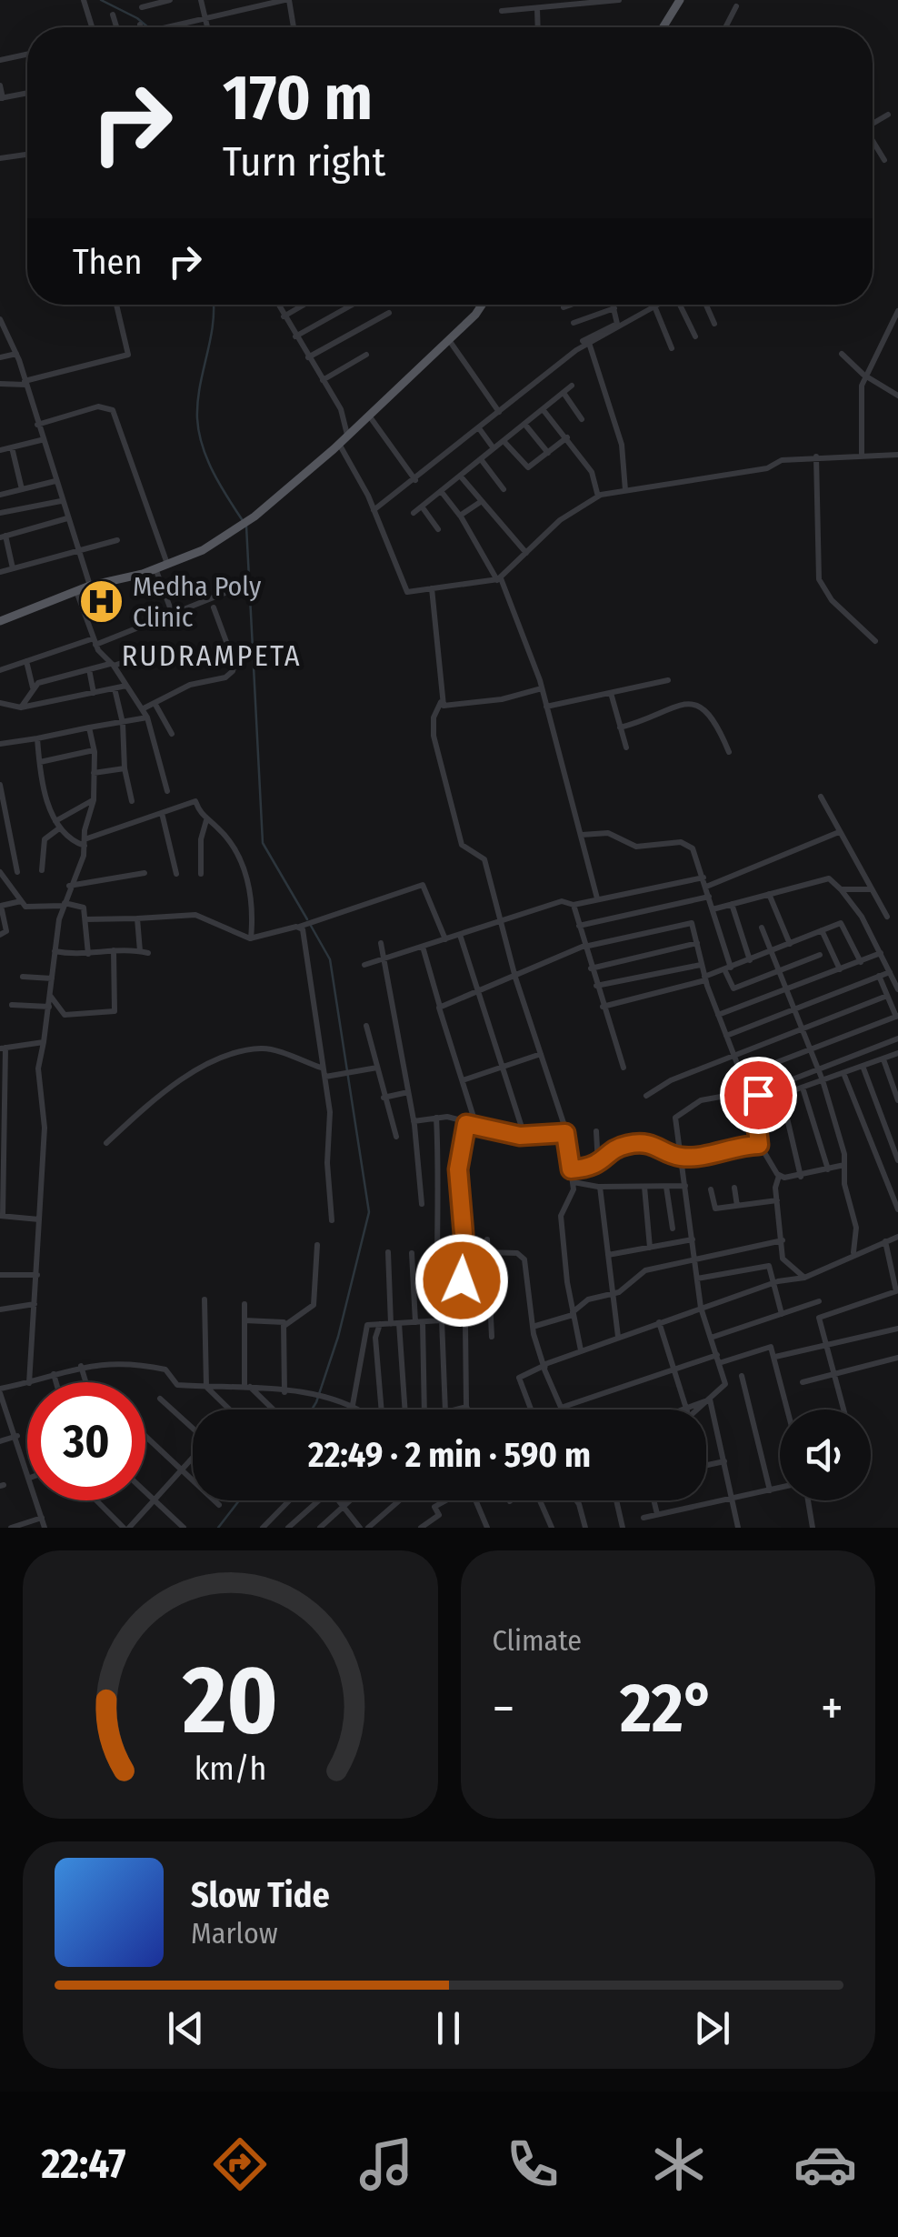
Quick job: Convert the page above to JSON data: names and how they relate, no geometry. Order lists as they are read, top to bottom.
{
  "districts": ["RUDRAMPETA"],
  "places": {
    "hospital": ["Medha Poly Clinic"]
  },
  "page": {
    "turn": ["170 m", "Turn right"],
    "then": "Then",
    "limit": "30",
    "trip": "22:49 · 2 min · 590 m",
    "tile": "Climate",
    "heat": ["−", "22°", "+"],
    "song": ["Slow Tide", "Marlow"],
    "tabs": "22:47",
    "gauge": ["20", "km/h"]
  }
}
